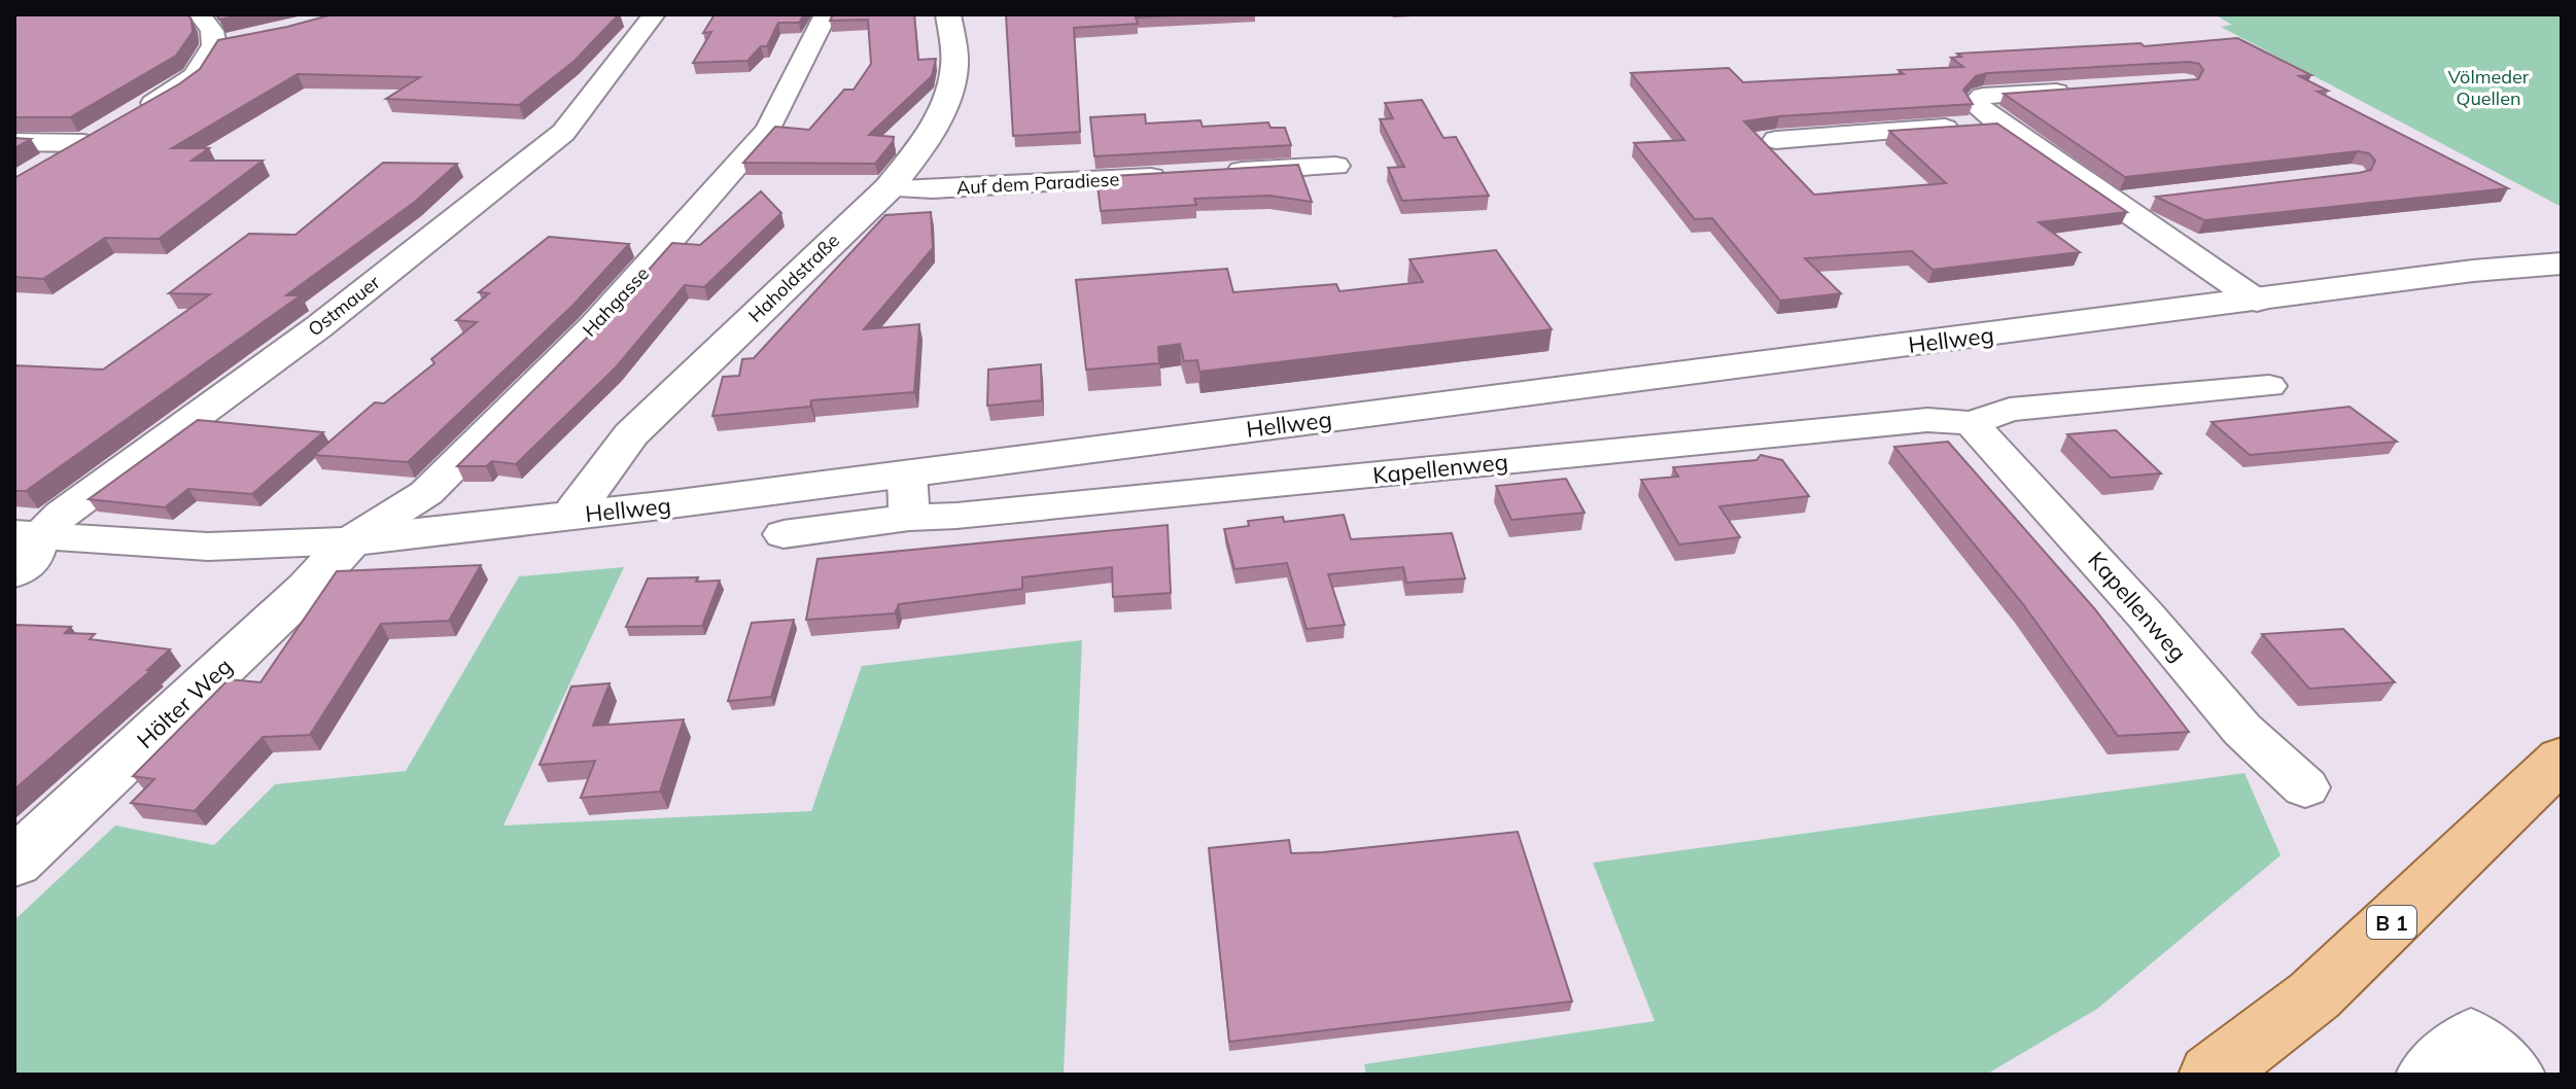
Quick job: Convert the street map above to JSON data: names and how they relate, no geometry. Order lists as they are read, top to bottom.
{
  "streets": {
    "main road": [
      "Haholdstraße",
      "Hellweg",
      "Hölter Weg",
      "B 1"
    ],
    "street": [
      "Auf dem Paradiese",
      "Hahgasse",
      "Ostmauer",
      "Kapellenweg"
    ]
  },
  "crossings": [
    ["Auf dem Paradiese", "Haholdstraße"],
    ["Haholdstraße", "Hellweg"],
    ["Hahgasse", "Hellweg"],
    ["Hahgasse", "Hölter Weg"],
    ["Ostmauer", "Hellweg"],
    ["Hellweg", "Hölter Weg"]
  ],
  "parks": ["Völmeder Quellen"]
}
